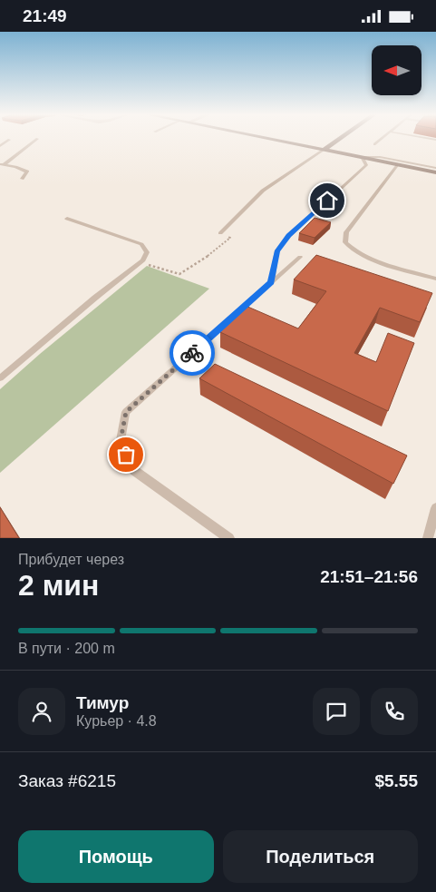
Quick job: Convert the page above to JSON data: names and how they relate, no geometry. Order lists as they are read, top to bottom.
{
  "north": "left",
  "page": {
    "status": "21:49",
    "heading": ["2 мин", "Прибудет через", "21:51–21:56"],
    "panel": [
      "Тимур",
      "Курьер · 4.8",
      "Заказ #6215",
      "$5.55"
    ],
    "bar": "В пути · 200 m",
    "buttons": ["Помощь", "Поделиться"]
  }
}
